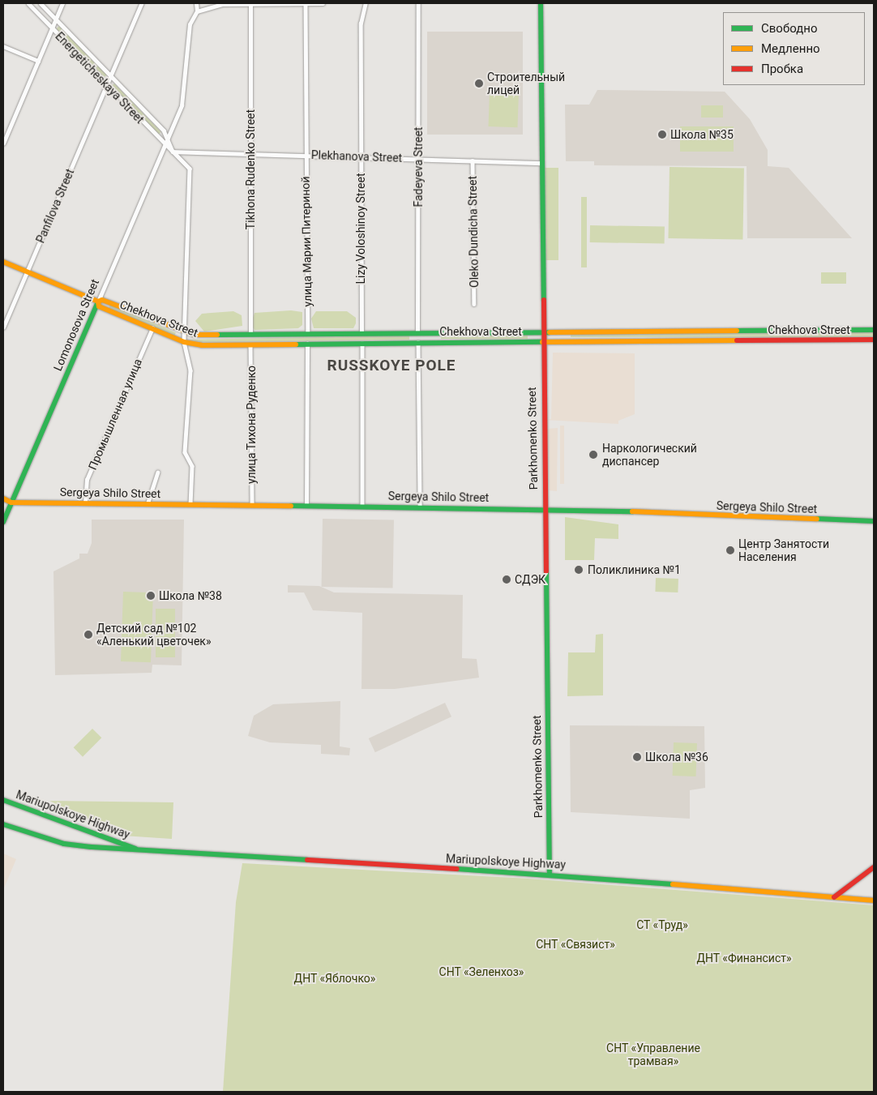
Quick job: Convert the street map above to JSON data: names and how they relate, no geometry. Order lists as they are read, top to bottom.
{
  "streets": {
    "main road": [
      "Chekhova Street",
      "Lomonosova Street",
      "Parkhomenko Street",
      "Sergeya Shilo Street",
      "Mariupolskoye Highway"
    ],
    "street": [
      "Energeticheskaya Street",
      "Plekhanova Street",
      "Fadeyeva Street",
      "Tikhona Rudenko Street",
      "Panfilova Street",
      "Lizy Voloshinoy Street",
      "Oleko Dundicha Street",
      "улица Марии Питериной",
      "Промышленная улица",
      "улица Тихона Руденко"
    ]
  },
  "crossings": [
    ["Energeticheskaya Street", "Plekhanova Street"],
    ["Energeticheskaya Street", "Panfilova Street"],
    ["Energeticheskaya Street", "Chekhova Street"],
    ["Energeticheskaya Street", "Lomonosova Street"],
    ["Plekhanova Street", "Fadeyeva Street"],
    ["Plekhanova Street", "Tikhona Rudenko Street"],
    ["Plekhanova Street", "Lizy Voloshinoy Street"],
    ["Plekhanova Street", "Oleko Dundicha Street"],
    ["Plekhanova Street", "улица Марии Питериной"],
    ["Plekhanova Street", "Parkhomenko Street"],
    ["Fadeyeva Street", "Chekhova Street"],
    ["Tikhona Rudenko Street", "Chekhova Street"],
    ["Panfilova Street", "Chekhova Street"],
    ["Lizy Voloshinoy Street", "Chekhova Street"],
    ["улица Марии Питериной", "Chekhova Street"],
    ["Chekhova Street", "Lomonosova Street"],
    ["Chekhova Street", "Промышленная улица"],
    ["Chekhova Street", "улица Тихона Руденко"],
    ["Chekhova Street", "Parkhomenko Street"],
    ["Lomonosova Street", "Sergeya Shilo Street"],
    ["Промышленная улица", "Sergeya Shilo Street"],
    ["улица Тихона Руденко", "Sergeya Shilo Street"],
    ["Parkhomenko Street", "Sergeya Shilo Street"],
    ["Parkhomenko Street", "Mariupolskoye Highway"]
  ],
  "districts": ["RUSSKOYE POLE"],
  "parks": [
    "СТ «Труд»",
    "СНТ «Связист»",
    "ДНТ «Финансист»",
    "СНТ «Зеленхоз»",
    "ДНТ «Яблочко»",
    "СНТ «Управление трамвая»"
  ],
  "places": [
    "Строительный лицей",
    "Школа №35",
    "Наркологический диспансер",
    "Центр Занятости Населения",
    "Поликлиника №1",
    "СДЭК",
    "Школа №38",
    "Детский сад №102 «Аленький цветочек»",
    "Школа №36"
  ],
  "legend": ["Свободно", "Медленно", "Пробка"]
}
